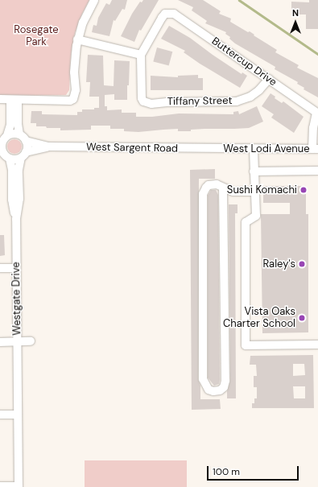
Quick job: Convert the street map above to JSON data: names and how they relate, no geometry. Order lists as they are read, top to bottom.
{
  "streets": {
    "street": [
      "Buttercup Drive",
      "Tiffany Street",
      "West Sargent Road",
      "West Lodi Avenue",
      "Westgate Drive"
    ]
  },
  "crossings": [
    ["Buttercup Drive", "Tiffany Street"],
    ["West Sargent Road", "West Lodi Avenue"],
    ["West Sargent Road", "Westgate Drive"]
  ],
  "parks": ["Rosegate Park"],
  "places": ["Sushi Komachi", "Raley's", "Vista Oaks Charter School"],
  "scale_bar": "100 m",
  "north": "top"
}
